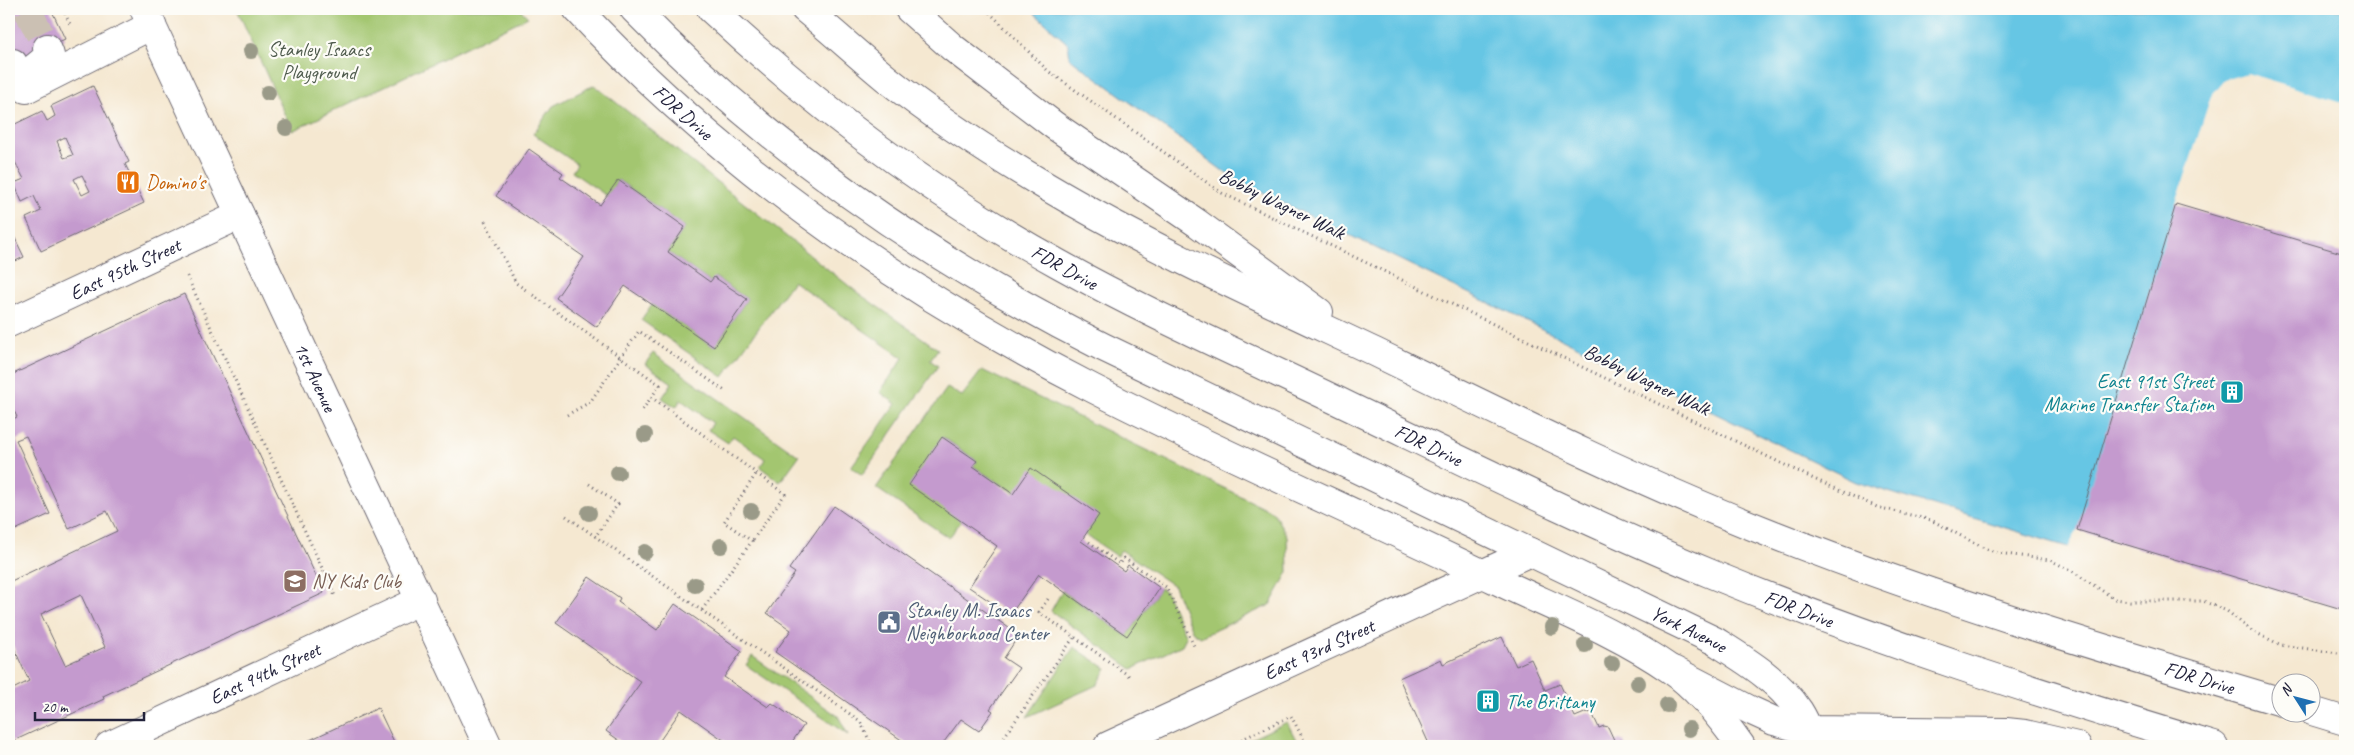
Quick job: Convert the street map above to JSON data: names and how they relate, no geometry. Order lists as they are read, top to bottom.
{
  "streets": {
    "main road": [
      "FDR Drive",
      "East 95th Street",
      "1st Avenue",
      "York Avenue",
      "East 93rd Street",
      "East 94th Street"
    ],
    "path": ["Bobby Wagner Walk"]
  },
  "crossings": [
    ["FDR Drive", "York Avenue"],
    ["FDR Drive", "East 93rd Street"],
    ["East 95th Street", "1st Avenue"],
    ["1st Avenue", "East 94th Street"],
    ["York Avenue", "East 93rd Street"]
  ],
  "parks": ["Stanley Isaacs Playground"],
  "places": {
    "restaurant": ["Domino's"],
    "building": ["East 91st Street Marine Transfer Station", "The Brittany"],
    "school or university": ["NY Kids Club"],
    "public building": ["Stanley M. Isaacs Neighborhood Center"]
  },
  "scale_bar": "20 m",
  "north": "top left"
}
